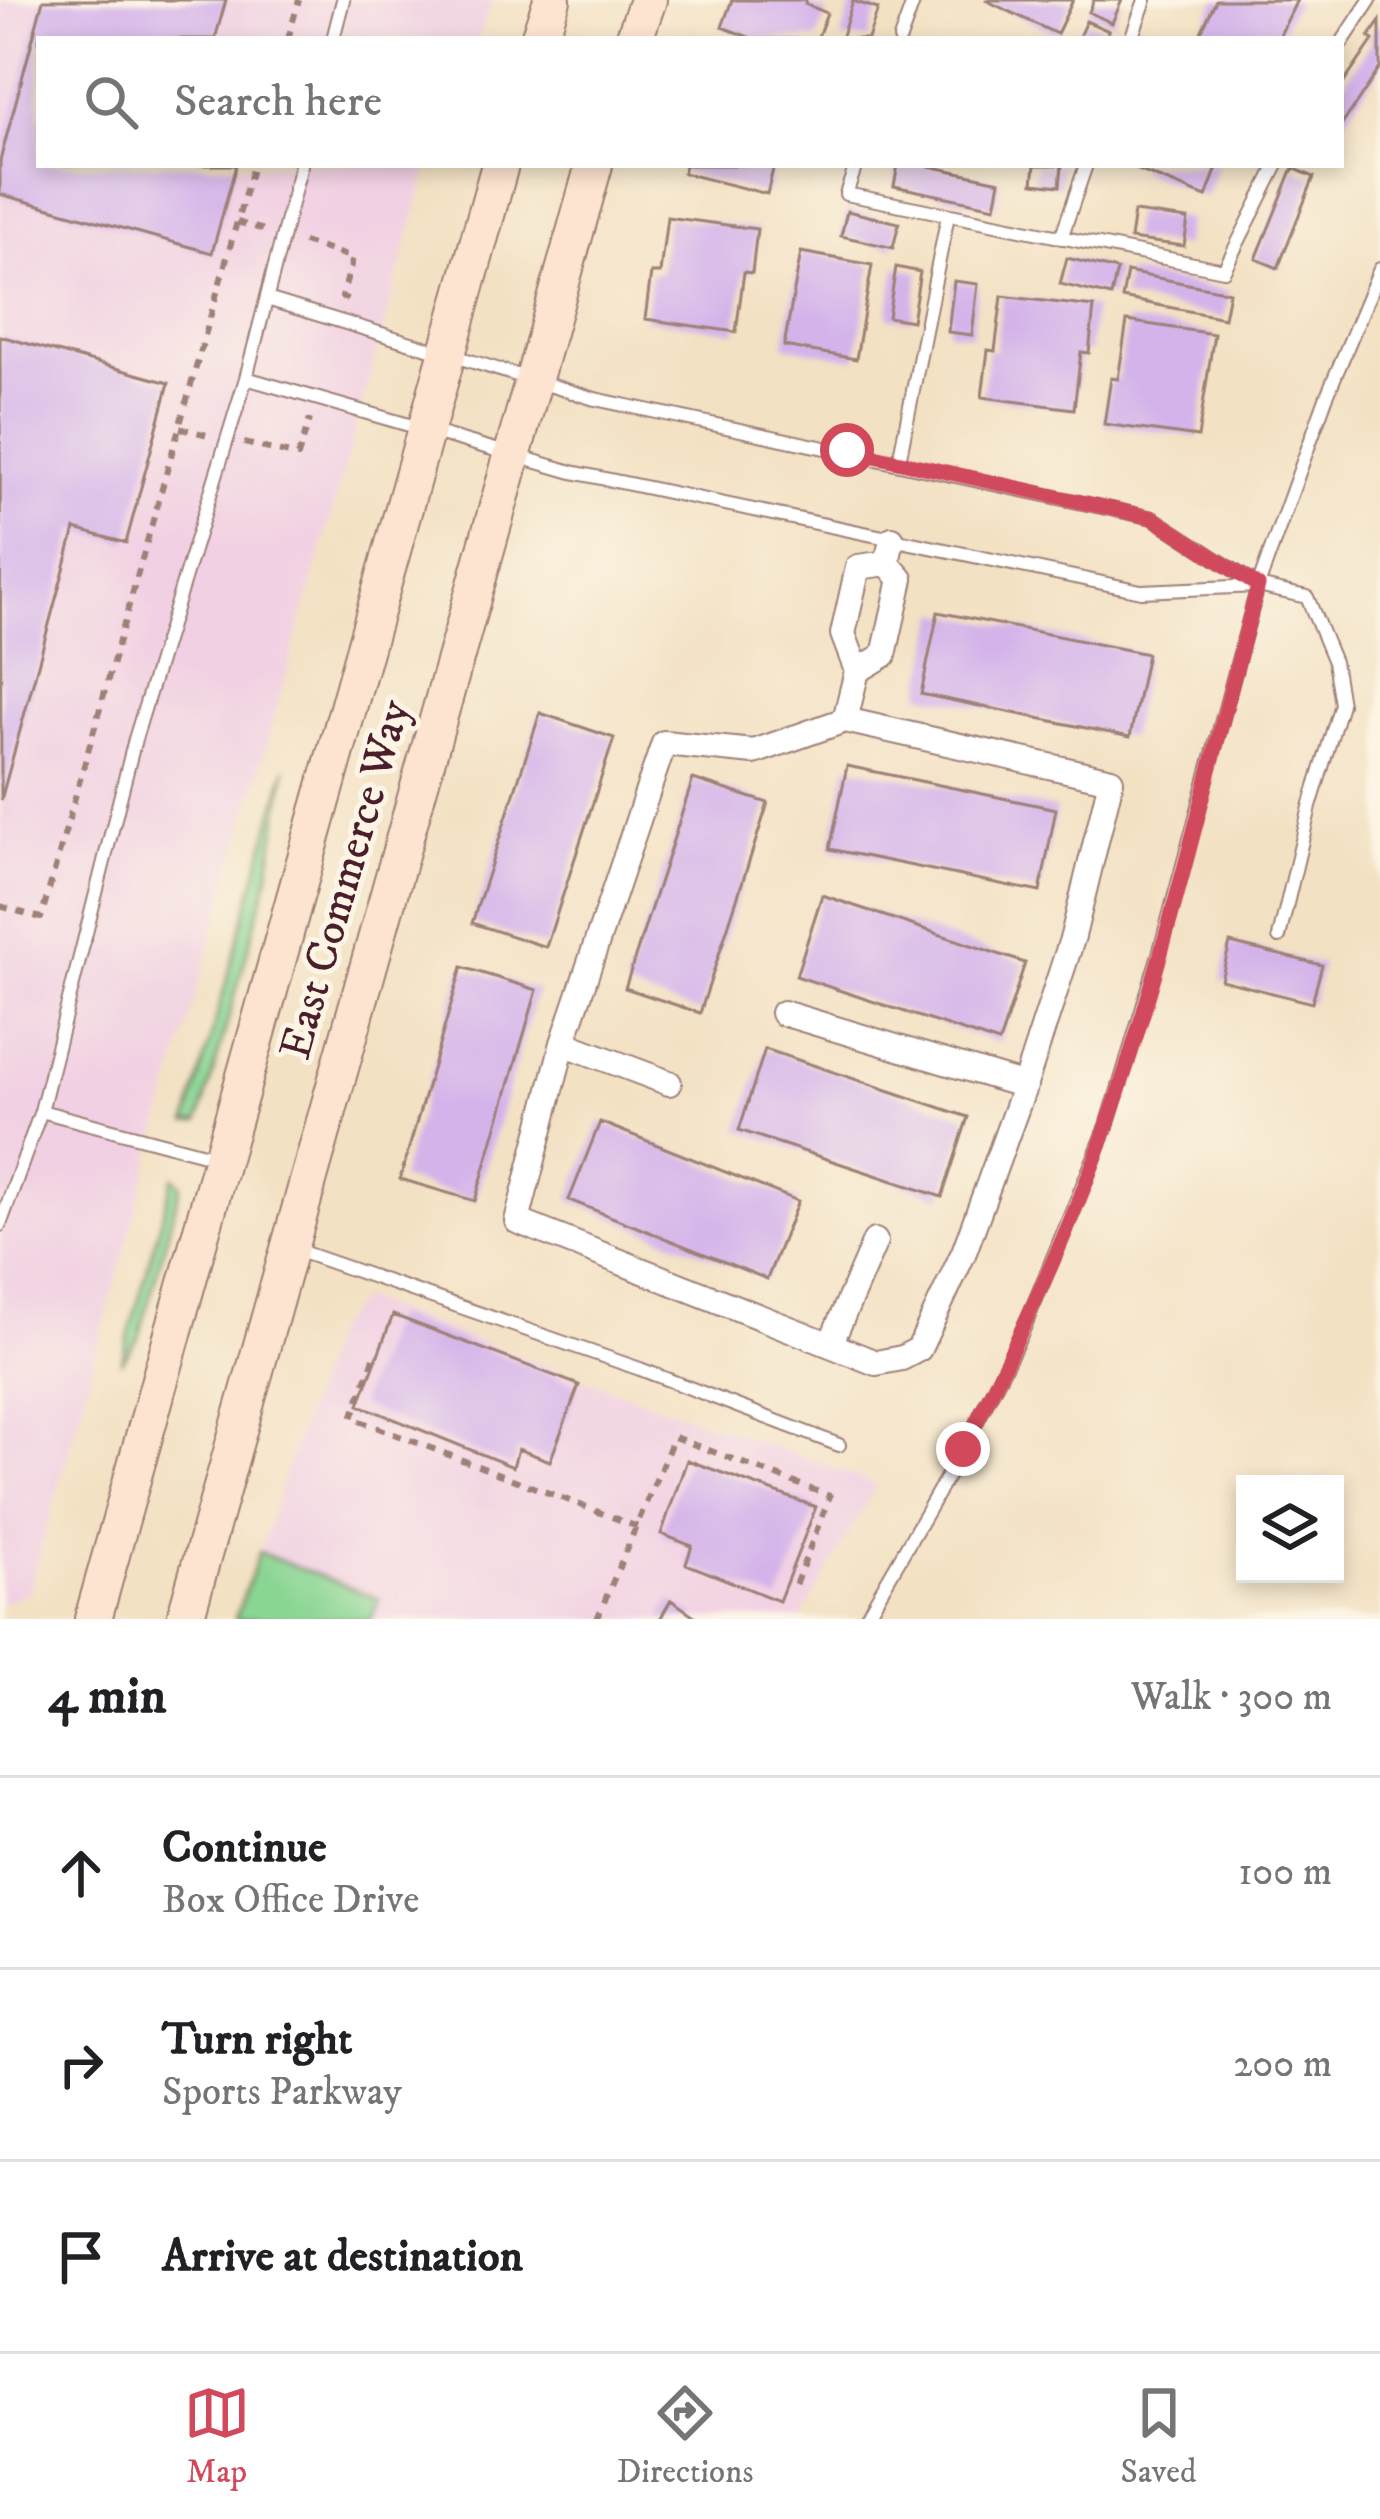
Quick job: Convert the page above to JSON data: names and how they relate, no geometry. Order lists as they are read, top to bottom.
{
  "streets": {
    "main road": ["East Commerce Way"]
  },
  "page": {
    "search": "Search here",
    "heading": ["4 min", "Walk · 300 m"],
    "list": [
      ["Continue", "Box Office Drive", "100 m"],
      ["Turn right", "Sports Parkway", "200 m"],
      "Arrive at destination"
    ],
    "nav": ["Map", "Directions", "Saved"]
  }
}
